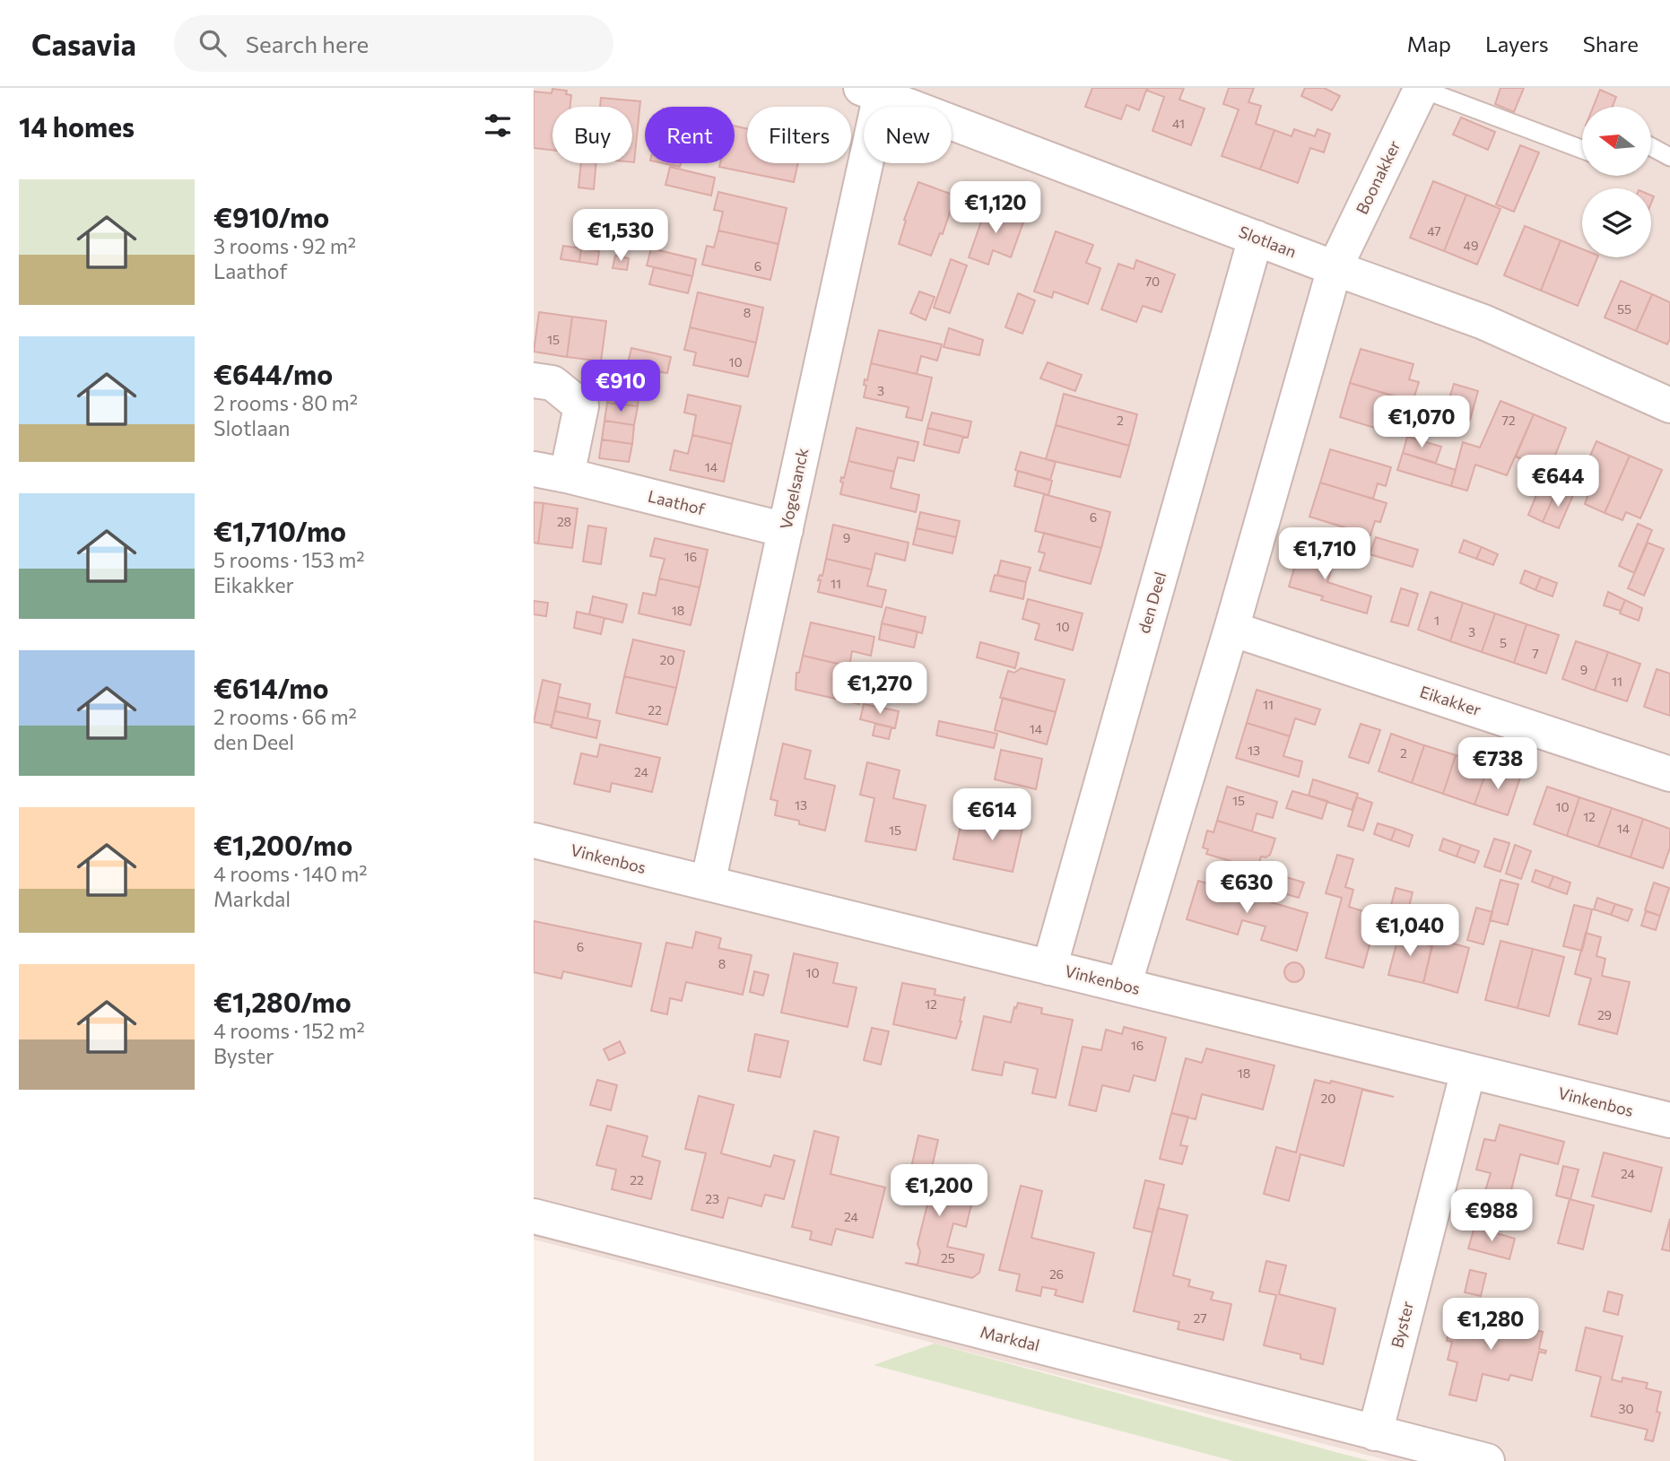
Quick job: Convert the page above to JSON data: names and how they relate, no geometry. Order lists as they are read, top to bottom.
{
  "streets": {
    "street": [
      "Boonakker",
      "Slotlaan",
      "Vogelsanck",
      "Laathof",
      "den Deel",
      "Eikakker",
      "Vinkenbos",
      "Byster",
      "Markdal"
    ]
  },
  "crossings": [
    ["Boonakker", "Slotlaan"],
    ["Slotlaan", "Vogelsanck"],
    ["Slotlaan", "den Deel"],
    ["Vogelsanck", "Laathof"],
    ["Vogelsanck", "Vinkenbos"],
    ["den Deel", "Vinkenbos"],
    ["Vinkenbos", "Byster"],
    ["Byster", "Markdal"]
  ],
  "house_numbers": [
    "41",
    "47",
    "49",
    "6",
    "70",
    "55",
    "8",
    "15",
    "10",
    "3",
    "2",
    "72",
    "14",
    "6",
    "28",
    "9",
    "16",
    "11",
    "18",
    "1",
    "10",
    "3",
    "5",
    "7",
    "20",
    "9",
    "11",
    "11",
    "22",
    "14",
    "13",
    "2",
    "24",
    "15",
    "13",
    "10",
    "12",
    "14",
    "15",
    "6",
    "8",
    "10",
    "12",
    "29",
    "16",
    "18",
    "20",
    "24",
    "22",
    "23",
    "24",
    "25",
    "26",
    "27",
    "30"
  ],
  "north": "left",
  "page": {
    "header": "Casavia",
    "search": "Search here",
    "nav": ["Map", "Layers", "Share"],
    "heading": "14 homes",
    "chip": [
      "Buy",
      "Rent",
      "Filters",
      "New"
    ],
    "list": [
      {
        "name": "€910/mo",
        "note": "3 rooms · 92 m² · Laathof"
      },
      {
        "name": "€644/mo",
        "note": "2 rooms · 80 m² · Slotlaan"
      },
      {
        "name": "€1,710/mo",
        "note": "5 rooms · 153 m² · Eikakker"
      },
      {
        "name": "€614/mo",
        "note": "2 rooms · 66 m² · den Deel"
      },
      {
        "name": "€1,200/mo",
        "note": "4 rooms · 140 m² · Markdal"
      },
      {
        "name": "€1,280/mo",
        "note": "4 rooms · 152 m² · Byster"
      }
    ],
    "price": [
      "€1,120",
      "€1,530",
      "€910",
      "€1,070",
      "€644",
      "€1,710",
      "€1,270",
      "€738",
      "€614",
      "€630",
      "€1,040",
      "€1,200",
      "€988",
      "€1,280"
    ]
  }
}
